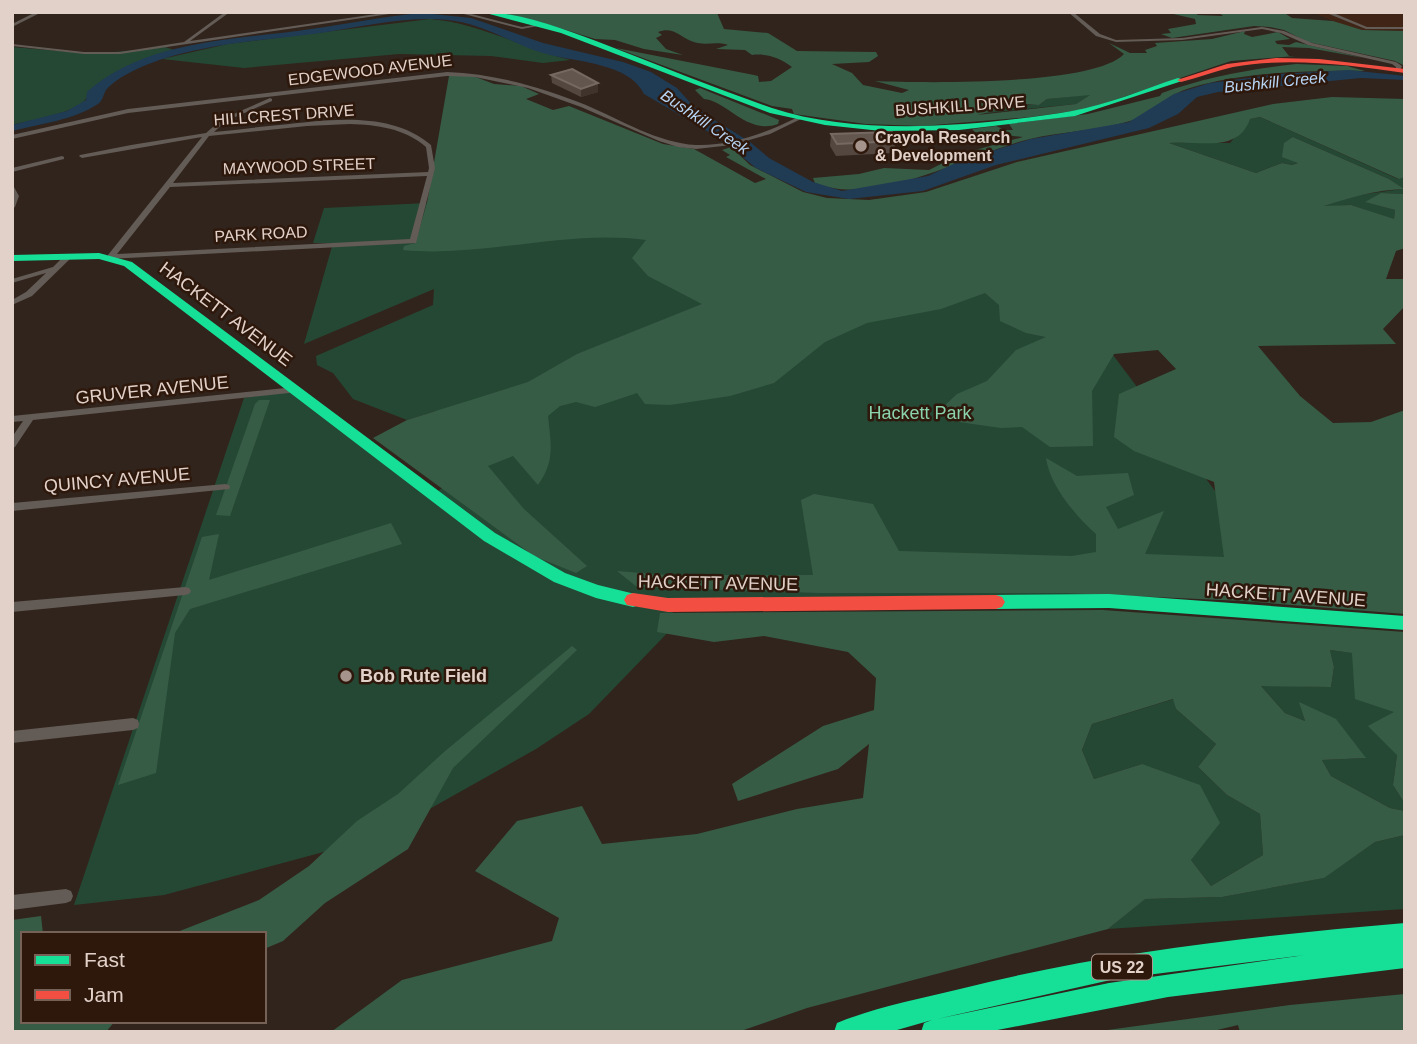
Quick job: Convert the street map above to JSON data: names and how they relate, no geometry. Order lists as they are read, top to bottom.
{
  "streets": {
    "main road": ["BUSHKILL DRIVE", "HACKETT AVENUE", "US 22"],
    "street": [
      "EDGEWOOD AVENUE",
      "HILLCREST DRIVE",
      "MAYWOOD STREET",
      "PARK ROAD",
      "GRUVER AVENUE",
      "QUINCY AVENUE"
    ]
  },
  "crossings": [
    ["EDGEWOOD AVENUE", "BUSHKILL DRIVE"],
    ["HILLCREST DRIVE", "MAYWOOD STREET"],
    ["HILLCREST DRIVE", "PARK ROAD"],
    ["PARK ROAD", "HACKETT AVENUE"],
    ["HACKETT AVENUE", "GRUVER AVENUE"]
  ],
  "water": ["Bushkill Creek"],
  "parks": ["Hackett Park"],
  "places": ["Crayola Research & Development", "Bob Rute Field"],
  "legend": ["Fast", "Jam"]
}
